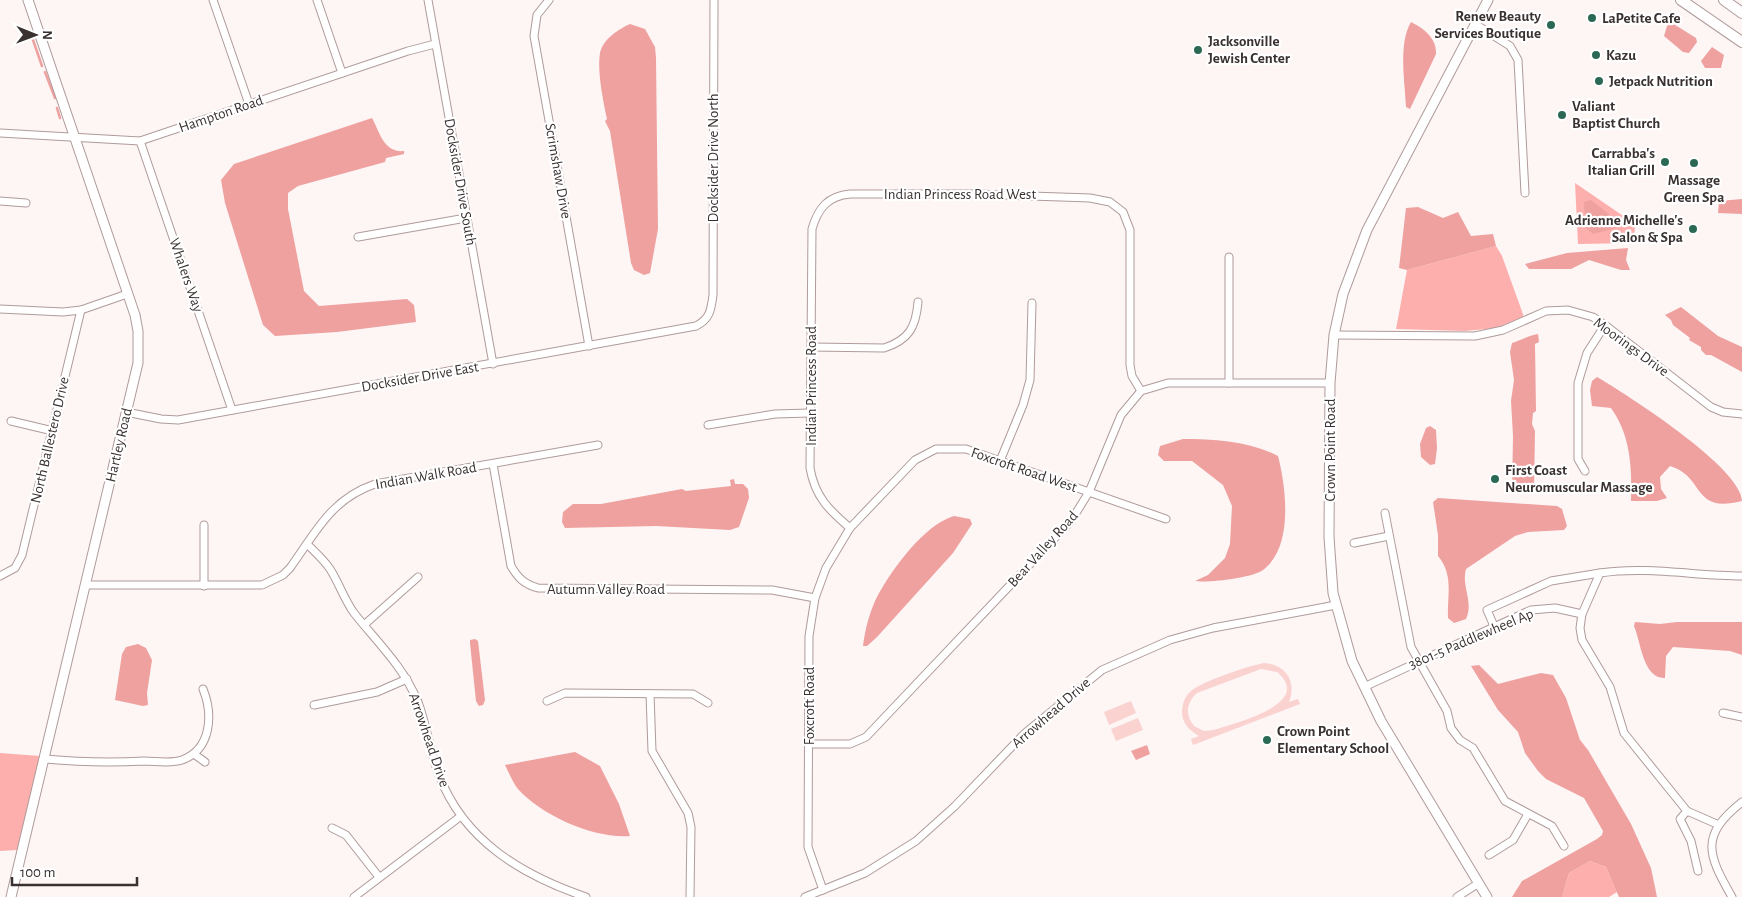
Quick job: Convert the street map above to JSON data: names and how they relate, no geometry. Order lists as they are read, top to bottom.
{
  "streets": {
    "street": [
      "Hampton Road",
      "Docksider Drive North",
      "Scrimshaw Drive",
      "Docksider Drive South",
      "Indian Princess Road West",
      "Whalers Way",
      "Moorings Drive",
      "Docksider Drive East",
      "Indian Princess Road",
      "North Ballestero Drive",
      "Hartley Road",
      "Crown Point Road",
      "Foxcroft Road West",
      "Indian Walk Road",
      "Bear Valley Road",
      "Autumn Valley Road",
      "3801-5 Paddlewheel Ap",
      "Foxcroft Road",
      "Arrowhead Drive"
    ]
  },
  "crossings": [
    ["Hampton Road", "Docksider Drive South"],
    ["Hampton Road", "Whalers Way"],
    ["Hampton Road", "Hartley Road"],
    ["Docksider Drive North", "Docksider Drive East"],
    ["Scrimshaw Drive", "Docksider Drive East"],
    ["Docksider Drive South", "Docksider Drive East"],
    ["Indian Princess Road West", "Indian Princess Road"],
    ["Indian Princess Road West", "Bear Valley Road"],
    ["Whalers Way", "Docksider Drive East"],
    ["Moorings Drive", "Crown Point Road"],
    ["Docksider Drive East", "Hartley Road"],
    ["Indian Princess Road", "Foxcroft Road West"],
    ["Indian Princess Road", "Foxcroft Road"],
    ["Hartley Road", "Indian Walk Road"],
    ["Crown Point Road", "3801-5 Paddlewheel Ap"],
    ["Crown Point Road", "Arrowhead Drive"],
    ["Foxcroft Road West", "Bear Valley Road"],
    ["Foxcroft Road West", "Foxcroft Road"],
    ["Indian Walk Road", "Autumn Valley Road"],
    ["Indian Walk Road", "Arrowhead Drive"],
    ["Bear Valley Road", "Foxcroft Road"],
    ["Autumn Valley Road", "Foxcroft Road"],
    ["Foxcroft Road", "Arrowhead Drive"]
  ],
  "places": [
    "LaPetite Cafe",
    "Renew Beauty Services Boutique",
    "Jacksonville Jewish Center",
    "Kazu",
    "Jetpack Nutrition",
    "Valiant Baptist Church",
    "Carrabba's Italian Grill",
    "Massage Green Spa",
    "Adrienne Michelle's Salon & Spa",
    "First Coast Neuromuscular Massage",
    "Crown Point Elementary School"
  ],
  "scale_bar": "100 m",
  "north": "right"
}
